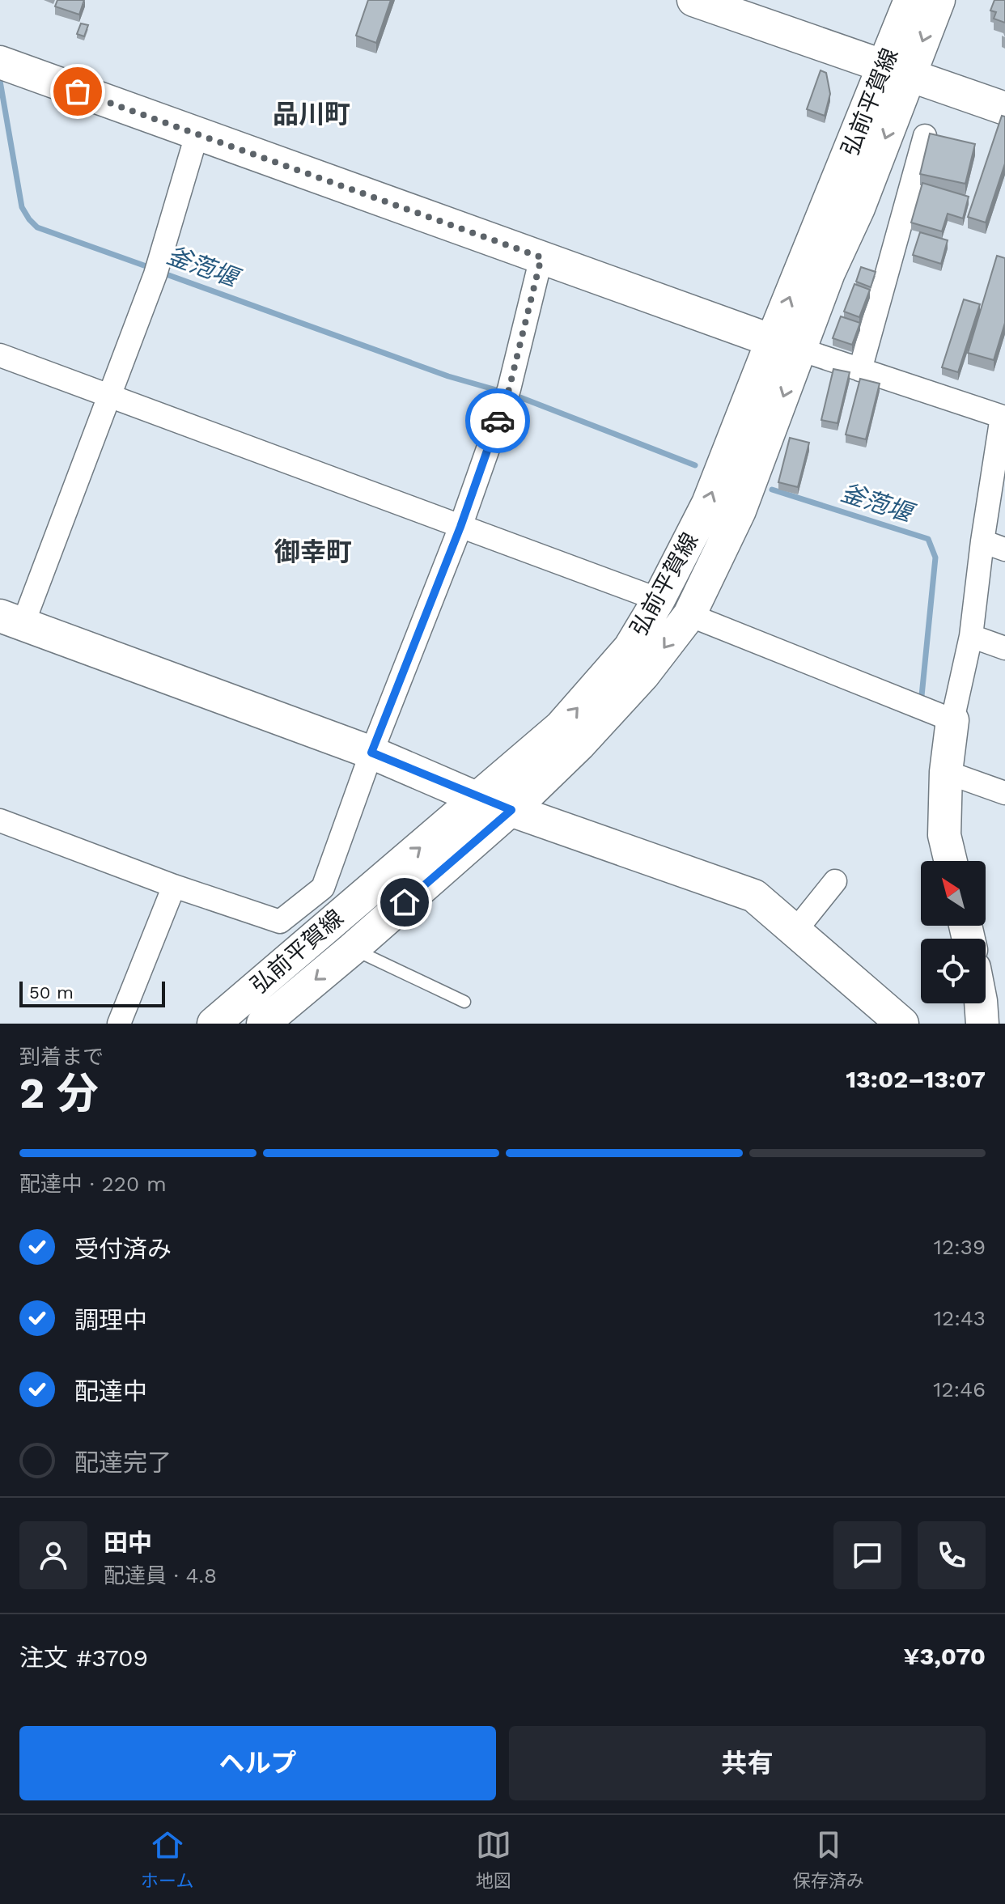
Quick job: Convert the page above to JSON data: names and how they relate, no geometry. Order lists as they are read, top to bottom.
{
  "streets": {
    "main road": ["弘前平賀線"]
  },
  "districts": ["品川町", "御幸町"],
  "water": ["釜萢堰"],
  "scale_bar": "50 m",
  "north": "top left",
  "page": {
    "scale": "50 m",
    "heading": ["2 分", "到着まで", "13:02–13:07"],
    "panel": [
      "田中",
      "配達員 · 4.8",
      "注文 #3709",
      "¥3,070"
    ],
    "bar": "配達中 · 220 m",
    "list": [
      ["受付済み", "12:39"],
      ["調理中", "12:43"],
      ["配達中", "12:46"],
      "配達完了"
    ],
    "buttons": ["ヘルプ", "共有"],
    "tabs": ["ホーム", "地図", "保存済み"]
  }
}
